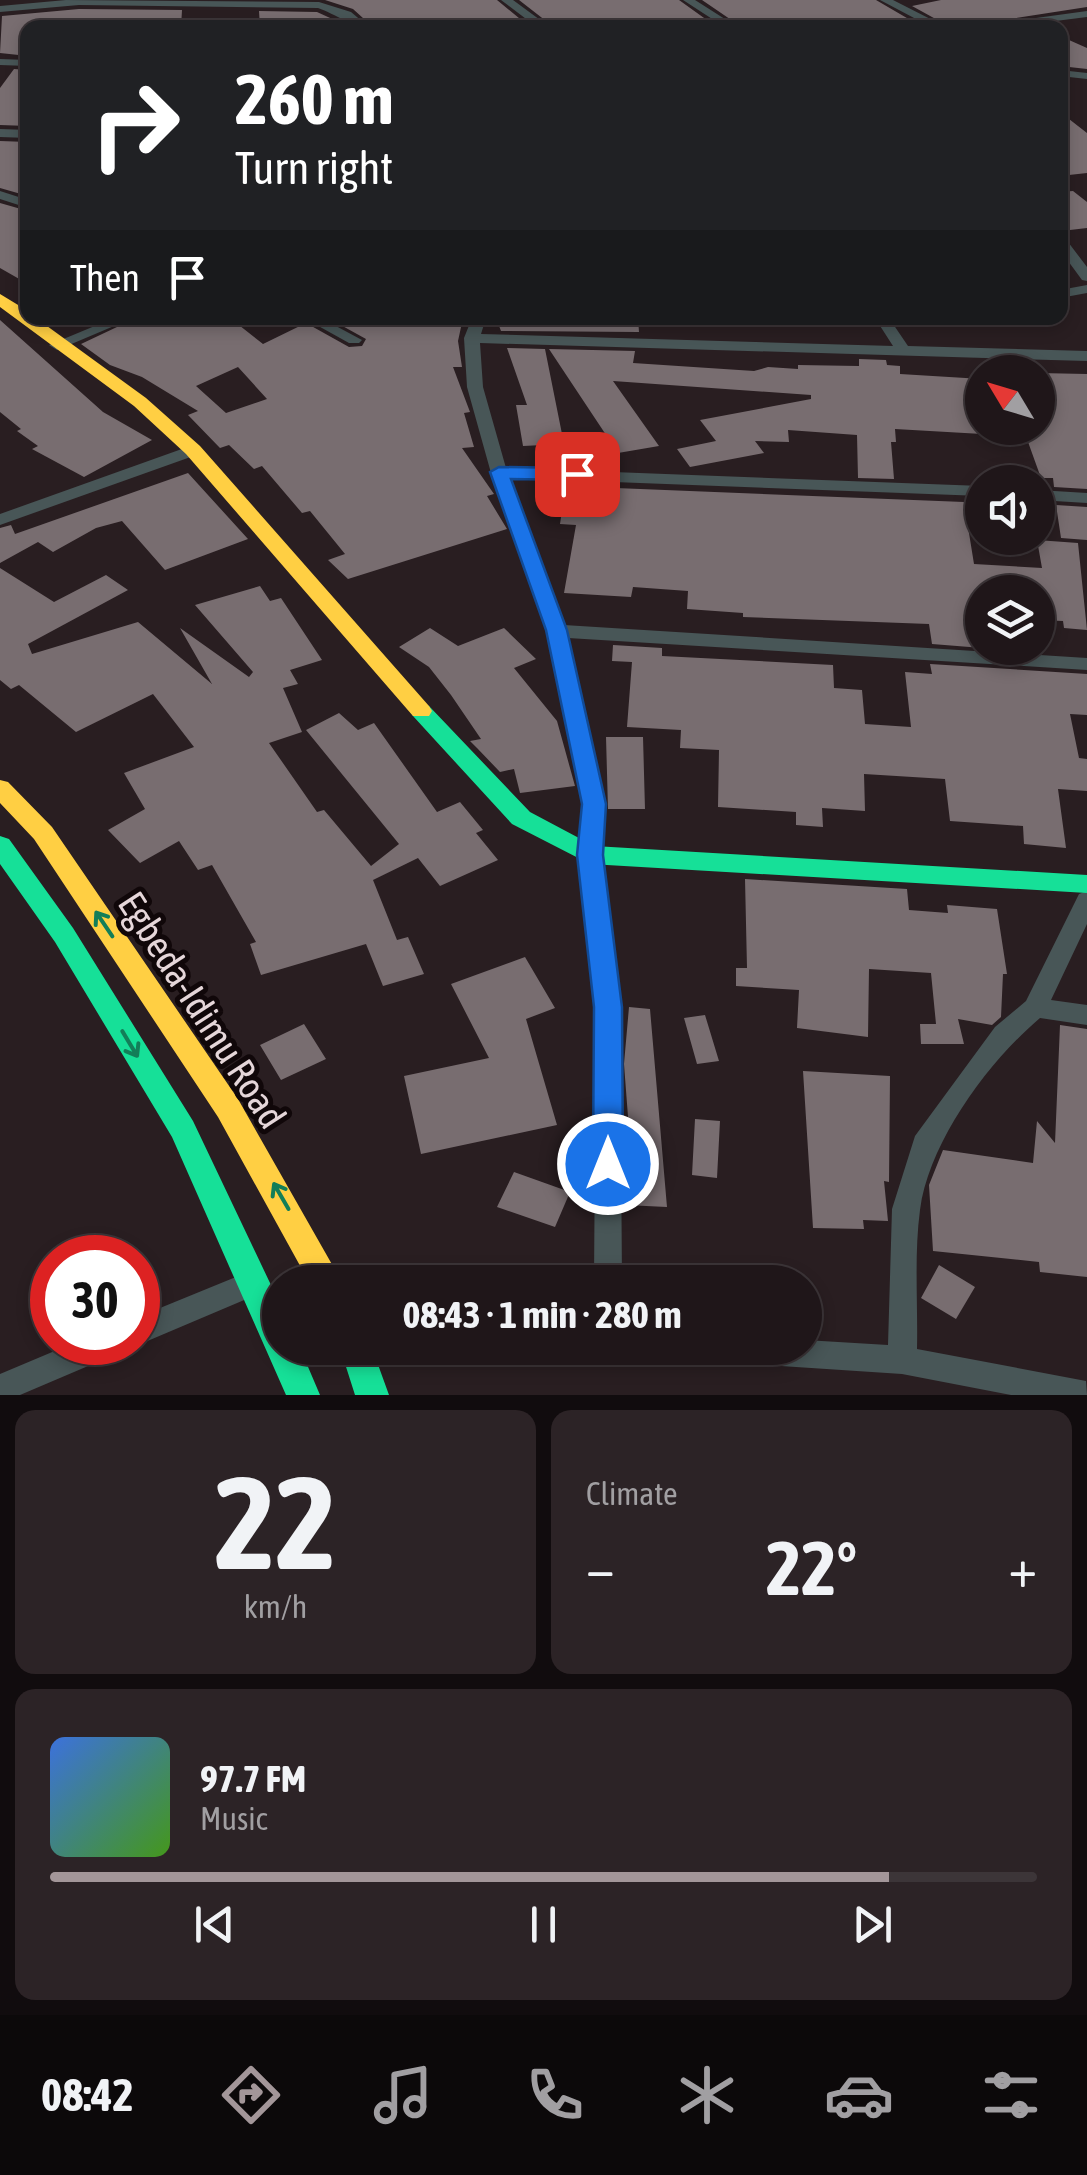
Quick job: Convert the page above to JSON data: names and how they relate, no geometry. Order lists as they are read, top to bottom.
{
  "streets": {
    "street": ["Egbeda-Idimu Road"]
  },
  "north": "top left",
  "page": {
    "turn": ["260 m", "Turn right"],
    "then": "Then",
    "limit": "30",
    "trip": "08:43 · 1 min · 280 m",
    "tile": [
      ["22", "km/h"],
      "Climate"
    ],
    "heat": ["−", "22°", "+"],
    "song": ["97.7 FM", "Music"],
    "tabs": "08:42"
  }
}
